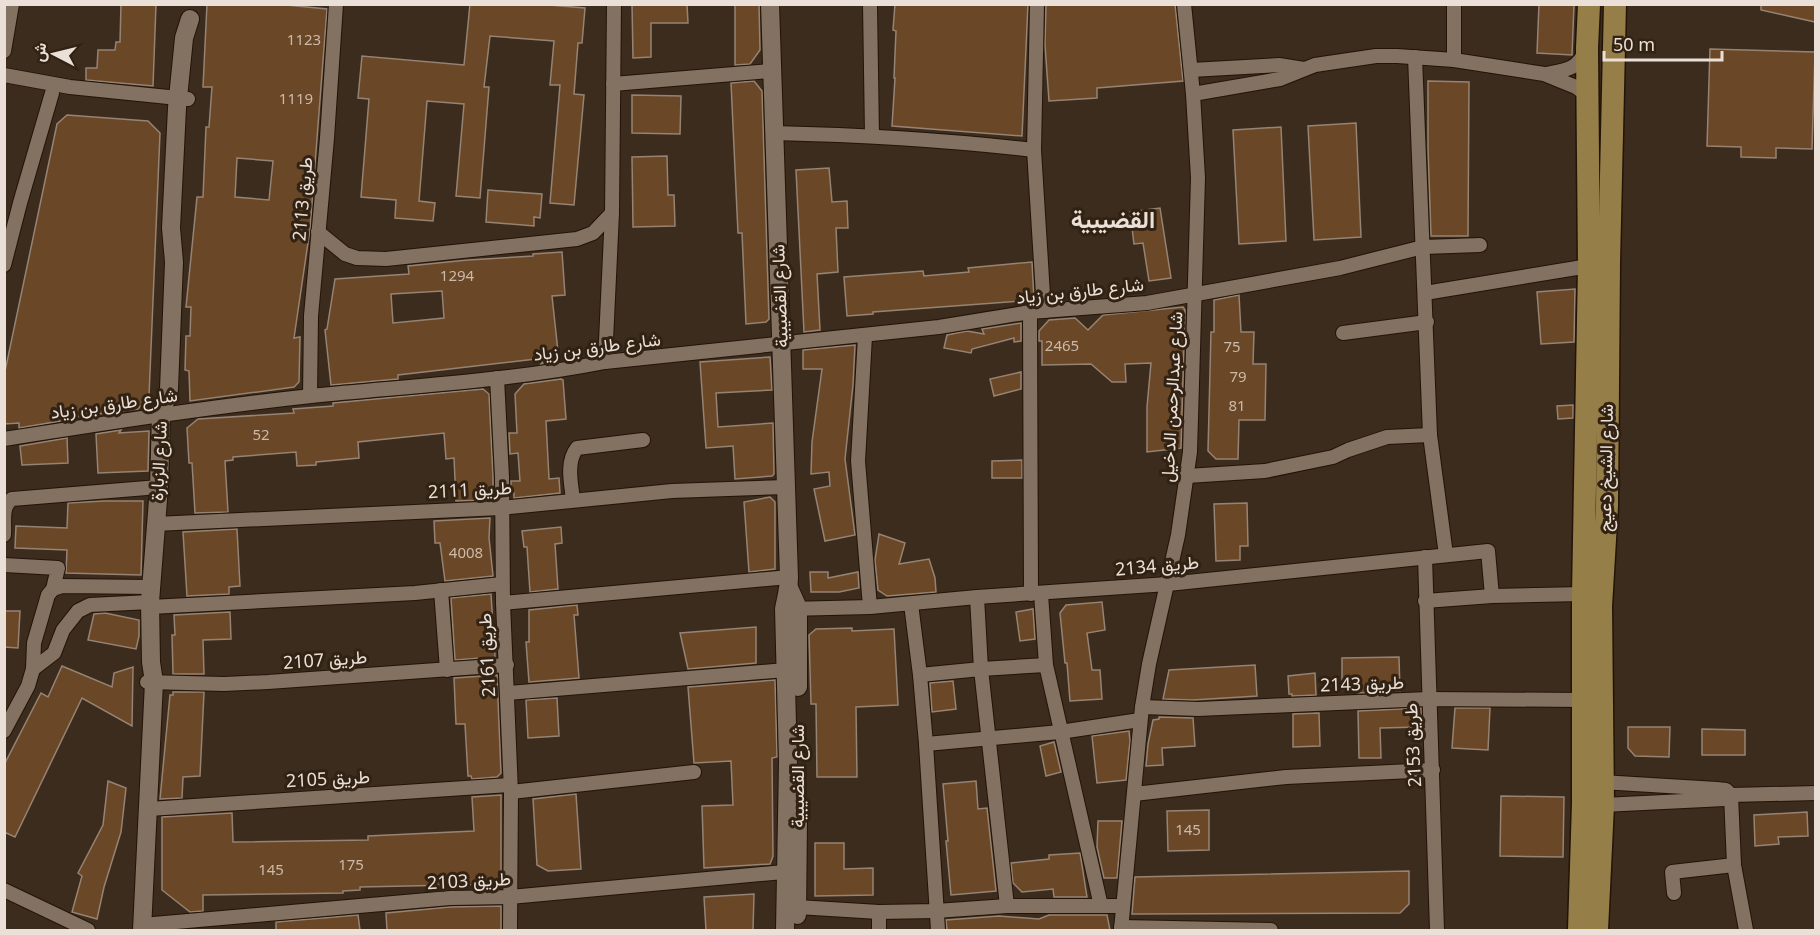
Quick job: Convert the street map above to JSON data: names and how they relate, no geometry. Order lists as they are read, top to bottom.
{
  "streets": {
    "main road": ["شارع الشيخ دعيج"],
    "street": [
      "طريق 2113",
      "شارع طارق بن زياد",
      "شارع القضيبية",
      "شارع عبدالرحمن الدخيل",
      "شارع الزبارة",
      "طريق 2111",
      "طريق 2134",
      "طريق 2161",
      "طريق 2107",
      "طريق 2143",
      "طريق 2153",
      "طريق 2105",
      "طريق 2103"
    ]
  },
  "crossings": [
    ["طريق 2113", "شارع طارق بن زياد"],
    ["شارع طارق بن زياد", "شارع القضيبية"],
    ["شارع طارق بن زياد", "شارع عبدالرحمن الدخيل"],
    ["شارع طارق بن زياد", "شارع الزبارة"],
    ["شارع طارق بن زياد", "طريق 2161"],
    ["شارع القضيبية", "طريق 2111"],
    ["شارع القضيبية", "طريق 2134"],
    ["شارع القضيبية", "طريق 2103"],
    ["شارع عبدالرحمن الدخيل", "طريق 2134"],
    ["شارع عبدالرحمن الدخيل", "طريق 2143"],
    ["شارع الزبارة", "طريق 2111"],
    ["شارع الزبارة", "طريق 2107"],
    ["شارع الزبارة", "طريق 2105"],
    ["شارع الزبارة", "طريق 2103"],
    ["شارع الشيخ دعيج", "طريق 2143"],
    ["طريق 2111", "طريق 2161"],
    ["طريق 2134", "طريق 2153"],
    ["طريق 2161", "طريق 2107"],
    ["طريق 2161", "طريق 2105"],
    ["طريق 2161", "طريق 2103"],
    ["طريق 2143", "طريق 2153"]
  ],
  "districts": ["القضيبية"],
  "house_numbers": [
    "1123",
    "1119",
    "1294",
    "2465",
    "75",
    "79",
    "81",
    "52",
    "4008",
    "145",
    "175",
    "145"
  ],
  "scale_bar": "50 m",
  "north": "left"
}
